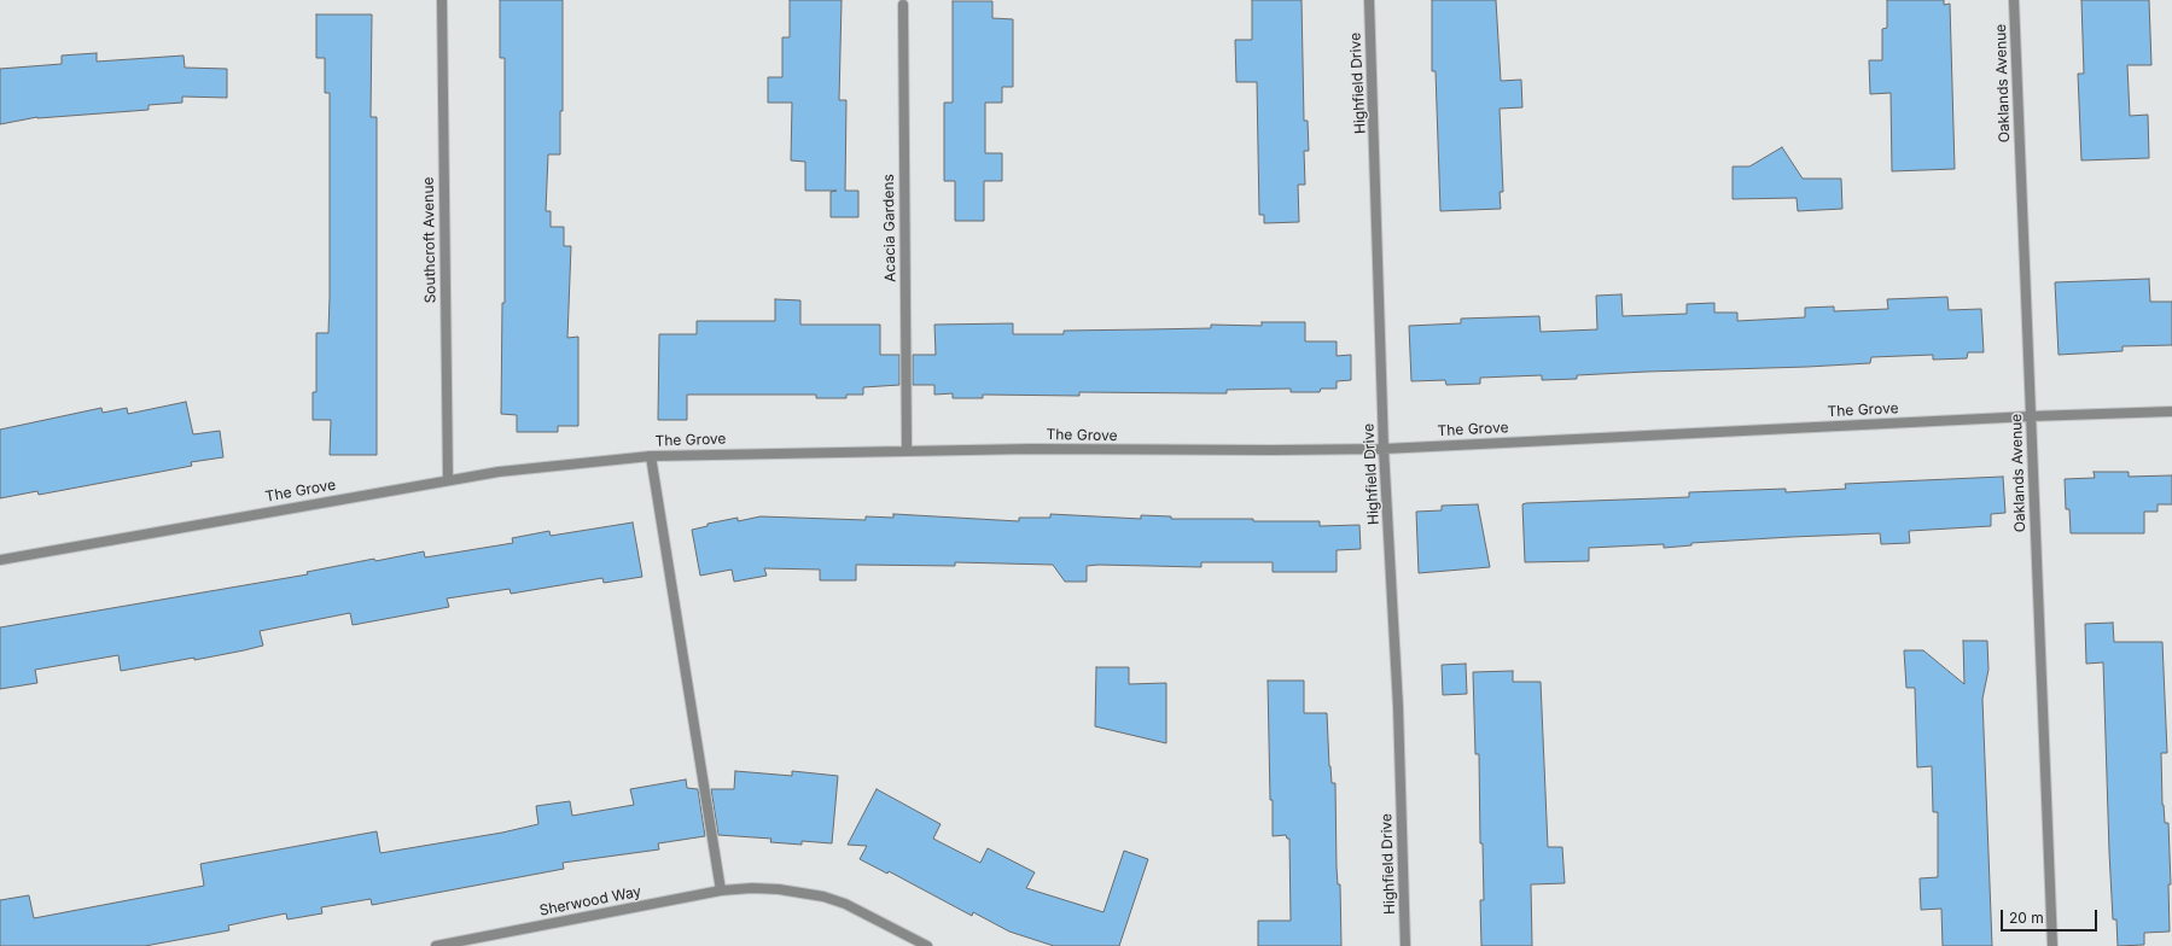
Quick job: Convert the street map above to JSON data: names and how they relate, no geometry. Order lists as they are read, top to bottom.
{
  "streets": {
    "street": [
      "Highfield Drive",
      "Oaklands Avenue",
      "Acacia Gardens",
      "Southcroft Avenue",
      "The Grove",
      "Sherwood Way"
    ]
  },
  "crossings": [
    ["Highfield Drive", "The Grove"],
    ["Oaklands Avenue", "The Grove"],
    ["Acacia Gardens", "The Grove"],
    ["Southcroft Avenue", "The Grove"]
  ],
  "scale_bar": "20 m"
}
